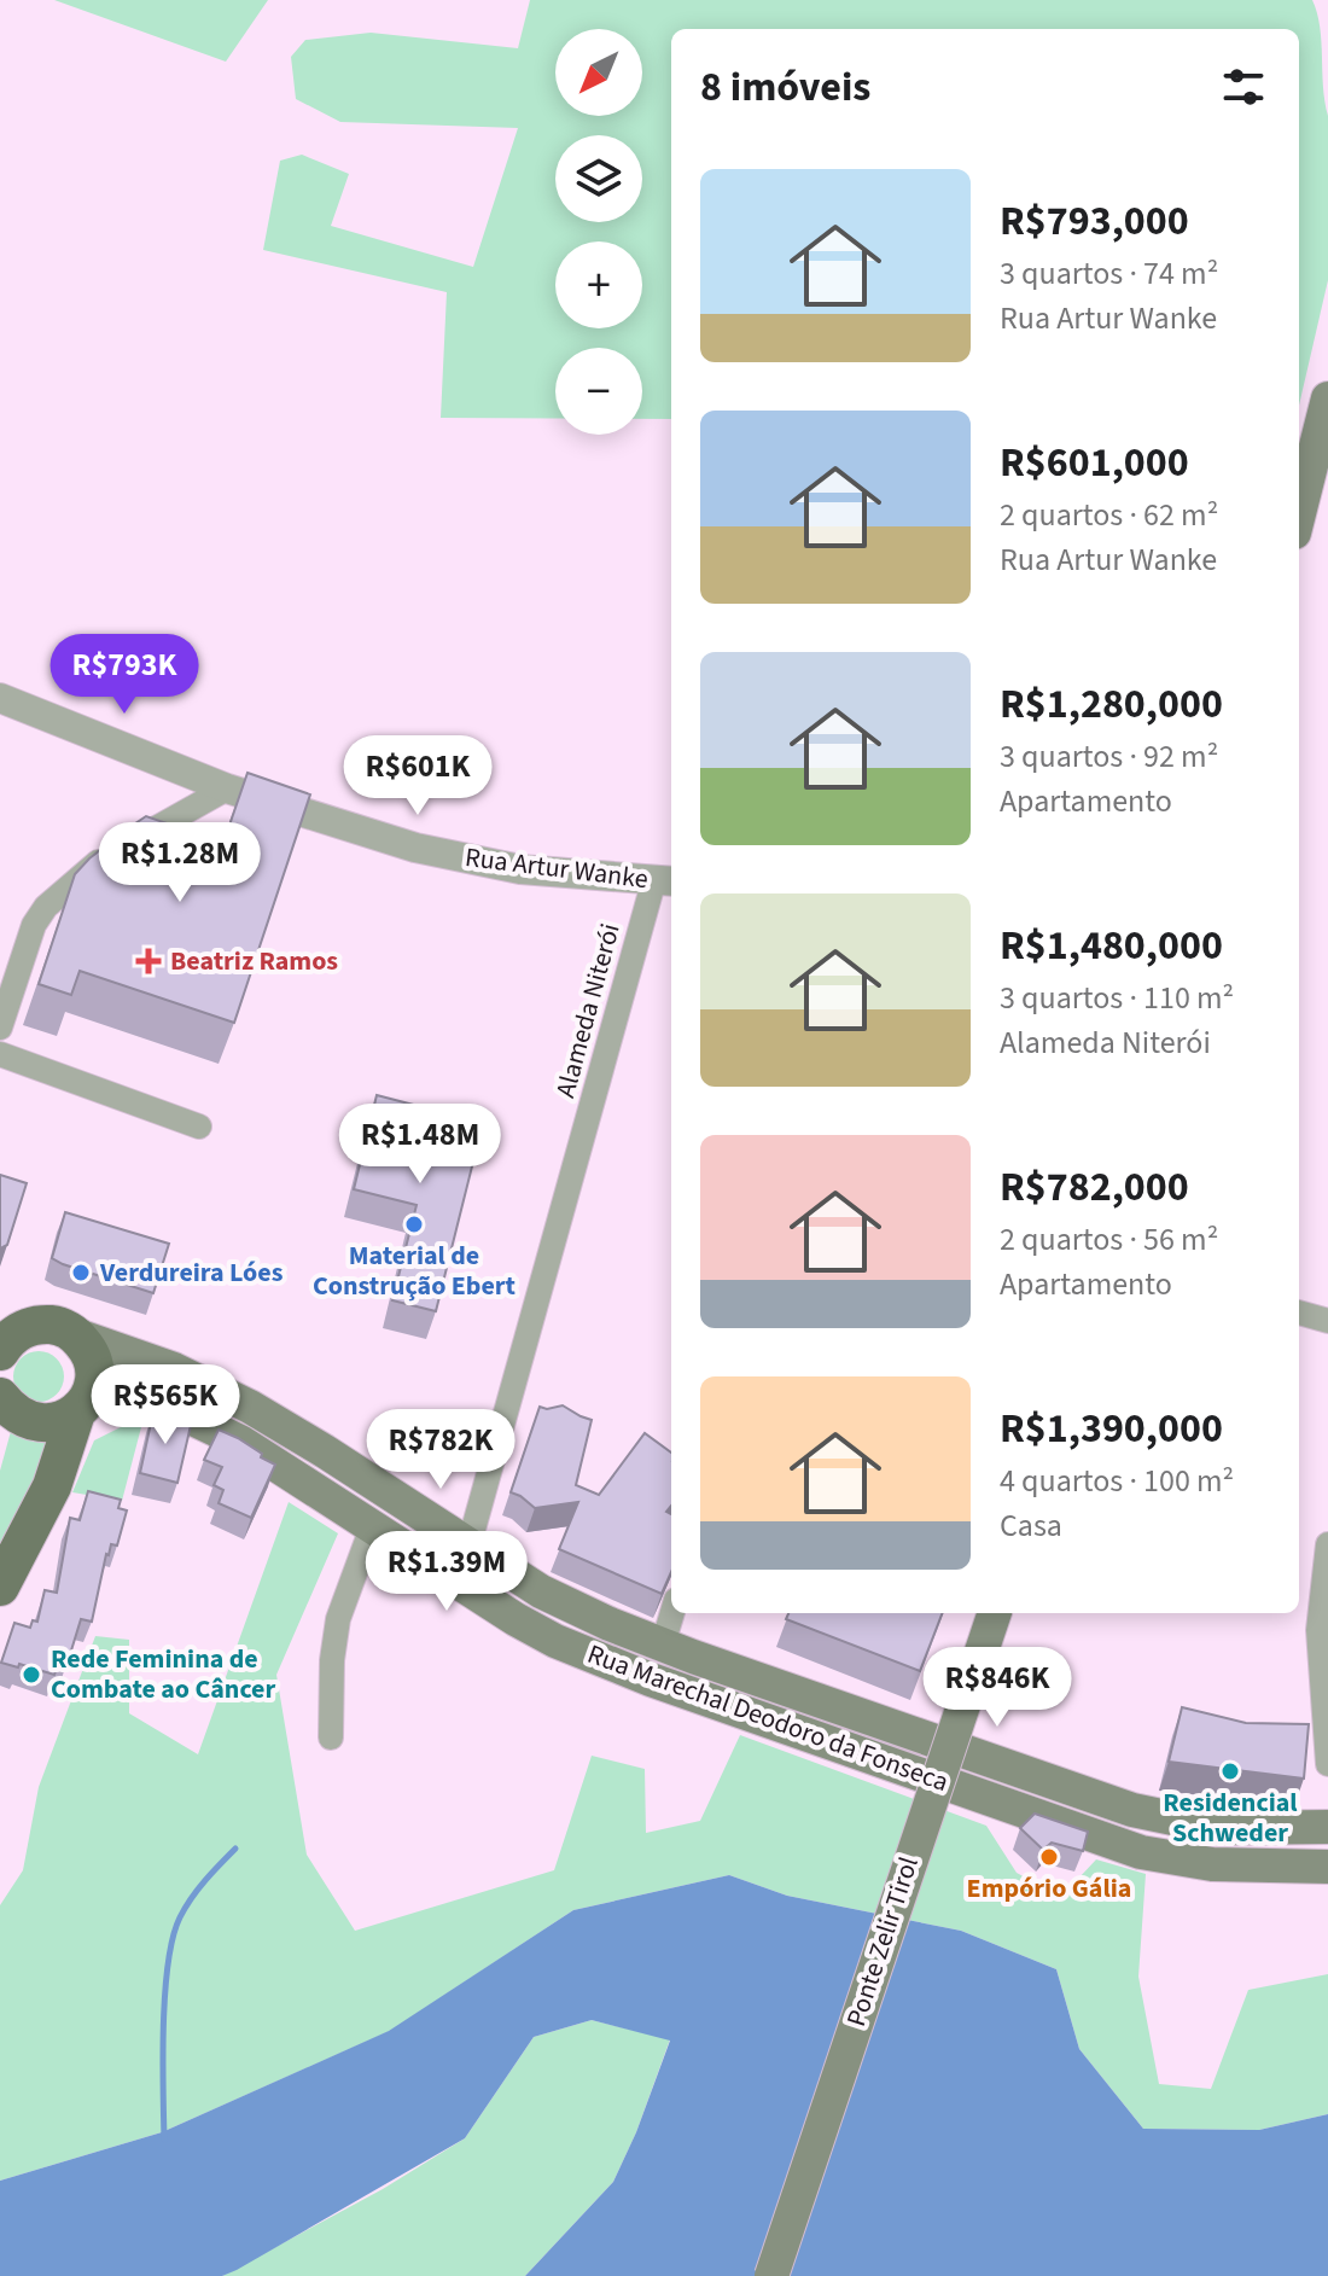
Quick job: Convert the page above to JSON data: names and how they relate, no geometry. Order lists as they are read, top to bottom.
{
  "streets": {
    "main road": ["Rua Marechal Deodoro da Fonseca", "Ponte Zelir Tirol"],
    "street": ["Rua Artur Wanke", "Alameda Niterói"]
  },
  "crossings": [
    ["Rua Artur Wanke", "Alameda Niterói"],
    ["Alameda Niterói", "Rua Marechal Deodoro da Fonseca"]
  ],
  "places": {
    "health": ["Beatriz Ramos"],
    "other": [
      "Material de Construção Ebert",
      "Verdureira Lóes",
      "Rede Feminina de Combate ao Câncer",
      "Residencial Schweder",
      "Empório Gália"
    ]
  },
  "north": "bottom left",
  "page": {
    "map_buttons": ["+", "−"],
    "heading": "8 imóveis",
    "list": [
      {
        "name": "R$793,000",
        "note": "3 quartos · 74 m² · Rua Artur Wanke"
      },
      {
        "name": "R$601,000",
        "note": "2 quartos · 62 m² · Rua Artur Wanke"
      },
      {
        "name": "R$1,280,000",
        "note": "3 quartos · 92 m² · Apartamento"
      },
      {
        "name": "R$1,480,000",
        "note": "3 quartos · 110 m² · Alameda Niterói"
      },
      {
        "name": "R$782,000",
        "note": "2 quartos · 56 m² · Apartamento"
      },
      {
        "name": "R$1,390,000",
        "note": "4 quartos · 100 m² · Casa"
      }
    ],
    "price": [
      "R$793K",
      "R$601K",
      "R$1.28M",
      "R$1.48M",
      "R$565K",
      "R$782K",
      "R$1.39M",
      "R$846K"
    ]
  }
}
